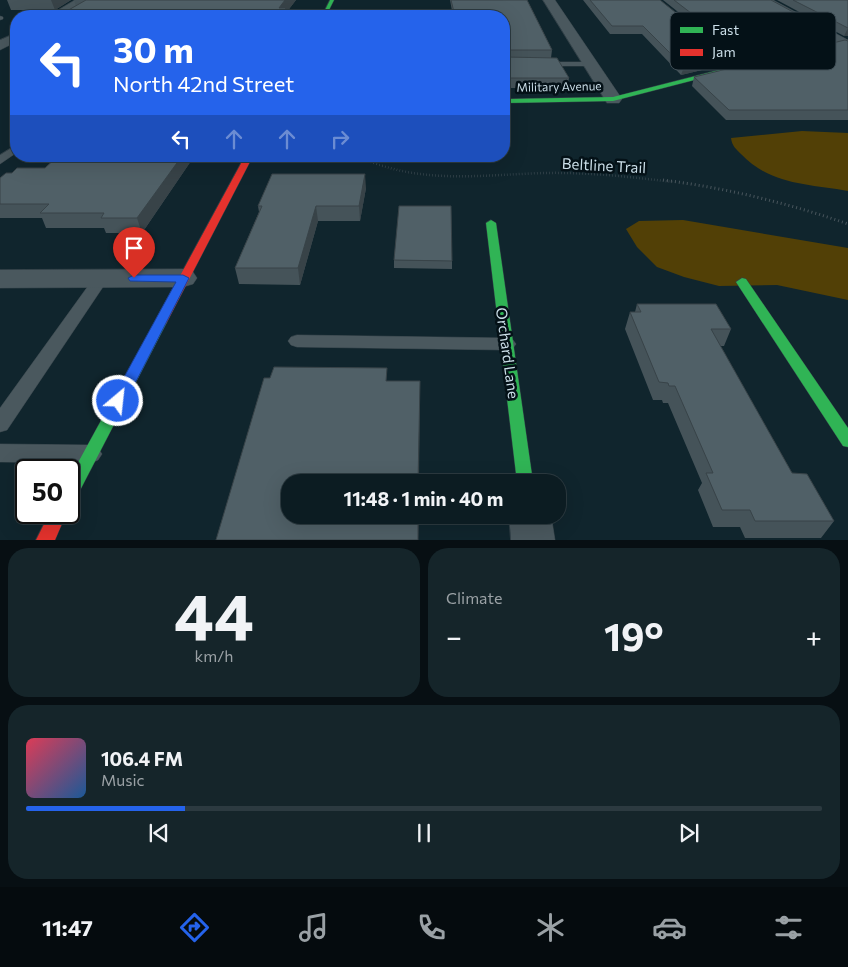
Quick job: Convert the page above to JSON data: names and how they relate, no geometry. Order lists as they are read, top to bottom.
{
  "streets": {
    "street": ["Military Avenue", "Orchard Lane"],
    "path": ["Beltline Trail"]
  },
  "legend": ["Fast", "Jam"],
  "page": {
    "turn": ["30 m", "North 42nd Street"],
    "limit": "50",
    "trip": "11:48 · 1 min · 40 m",
    "tile": [
      ["44", "km/h"],
      "Climate"
    ],
    "heat": ["−", "19°", "+"],
    "song": ["106.4 FM", "Music"],
    "tabs": "11:47"
  }
}
